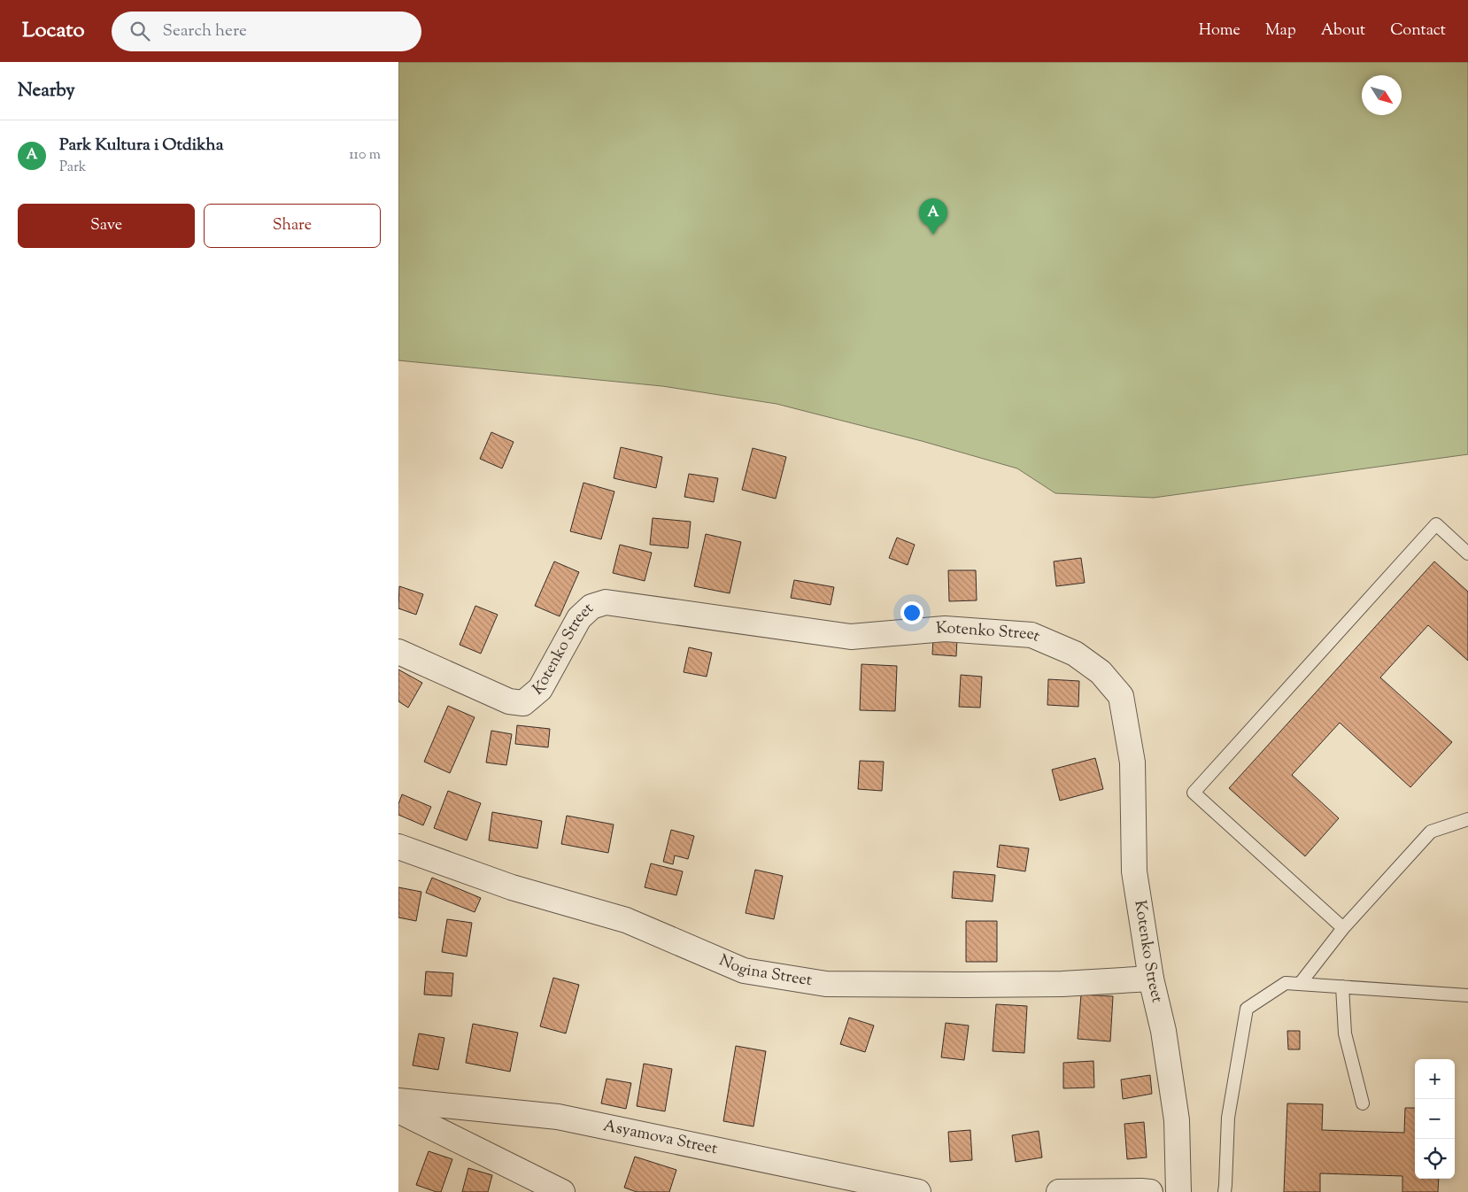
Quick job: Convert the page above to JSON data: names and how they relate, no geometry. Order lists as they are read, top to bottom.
{
  "streets": {
    "street": ["Kotenko Street", "Nogina Street", "Asyamova Street"]
  },
  "crossings": [
    ["Kotenko Street", "Nogina Street"]
  ],
  "north": "bottom right",
  "page": {
    "header": "Locato",
    "search": "Search here",
    "nav": [
      "Home",
      "Map",
      "About",
      "Contact"
    ],
    "heading": "Nearby",
    "list": [
      {
        "mark": "A",
        "name": "Park Kultura i Otdikha",
        "note": "Park",
        "value": "110 m"
      }
    ],
    "buttons": ["Save", "Share"],
    "pins": "A",
    "map_buttons": ["+", "−"]
  }
}
